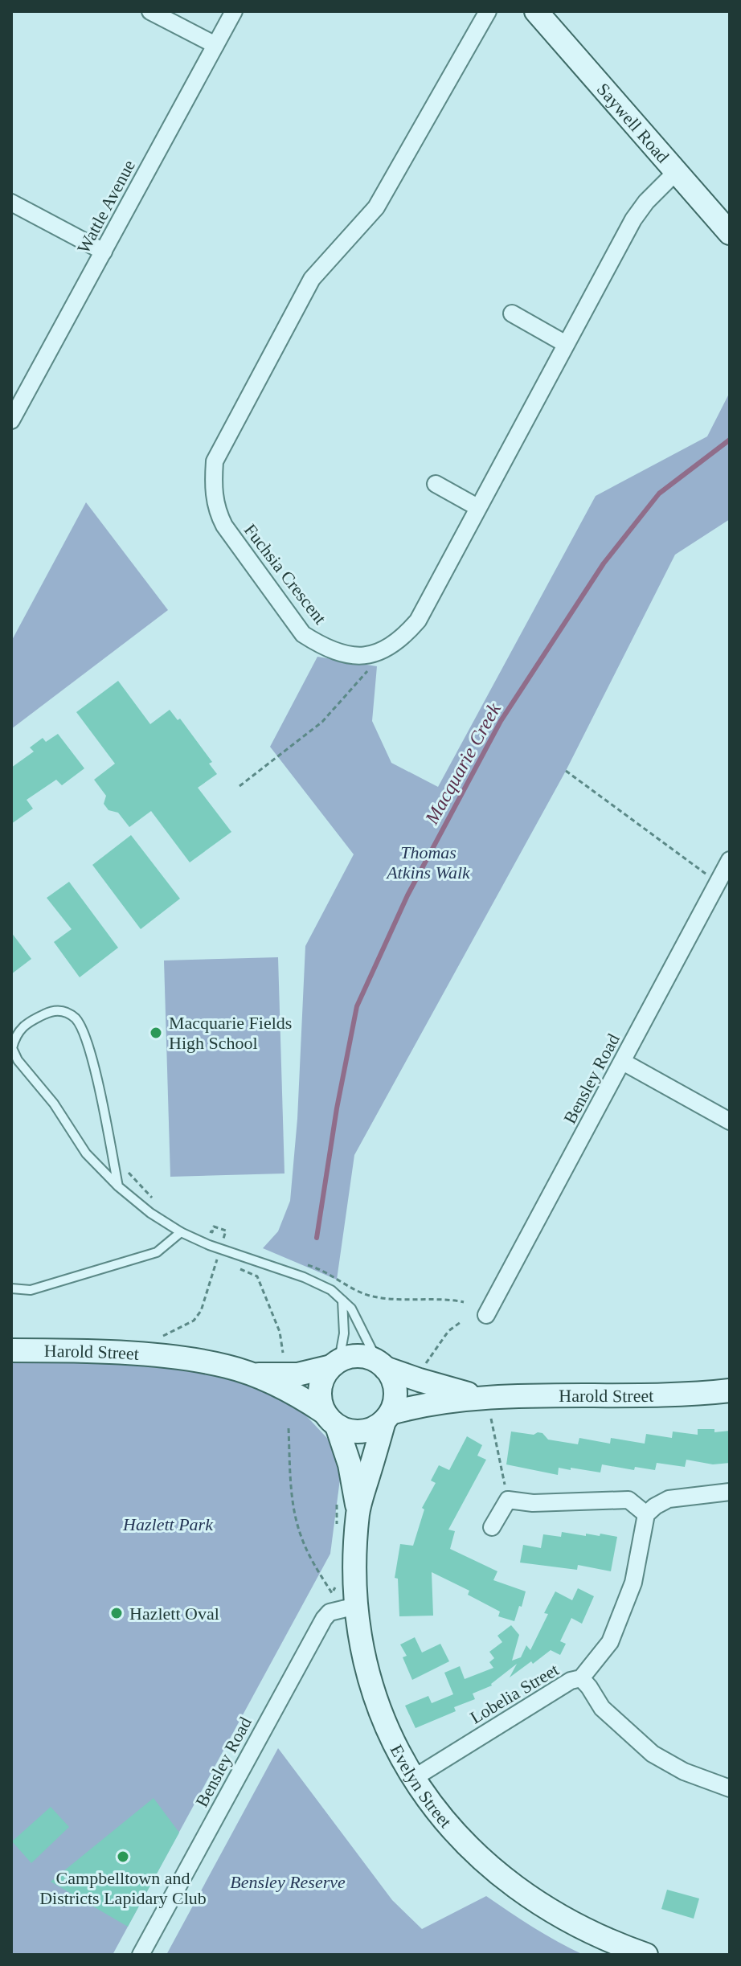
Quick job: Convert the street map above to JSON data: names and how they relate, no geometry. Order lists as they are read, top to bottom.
{
  "streets": {
    "street": [
      "Saywell Road",
      "Wattle Avenue",
      "Fuchsia Crescent",
      "Bensley Road",
      "Harold Street",
      "Lobelia Street",
      "Evelyn Street"
    ]
  },
  "crossings": [
    ["Saywell Road", "Fuchsia Crescent"],
    ["Bensley Road", "Evelyn Street"],
    ["Harold Street", "Evelyn Street"],
    ["Lobelia Street", "Evelyn Street"]
  ],
  "water": ["Macquarie Creek"],
  "parks": ["Thomas Atkins Walk", "Hazlett Park", "Bensley Reserve"],
  "places": ["Macquarie Fields High School", "Hazlett Oval", "Campbelltown and Districts Lapidary Club"]
}
